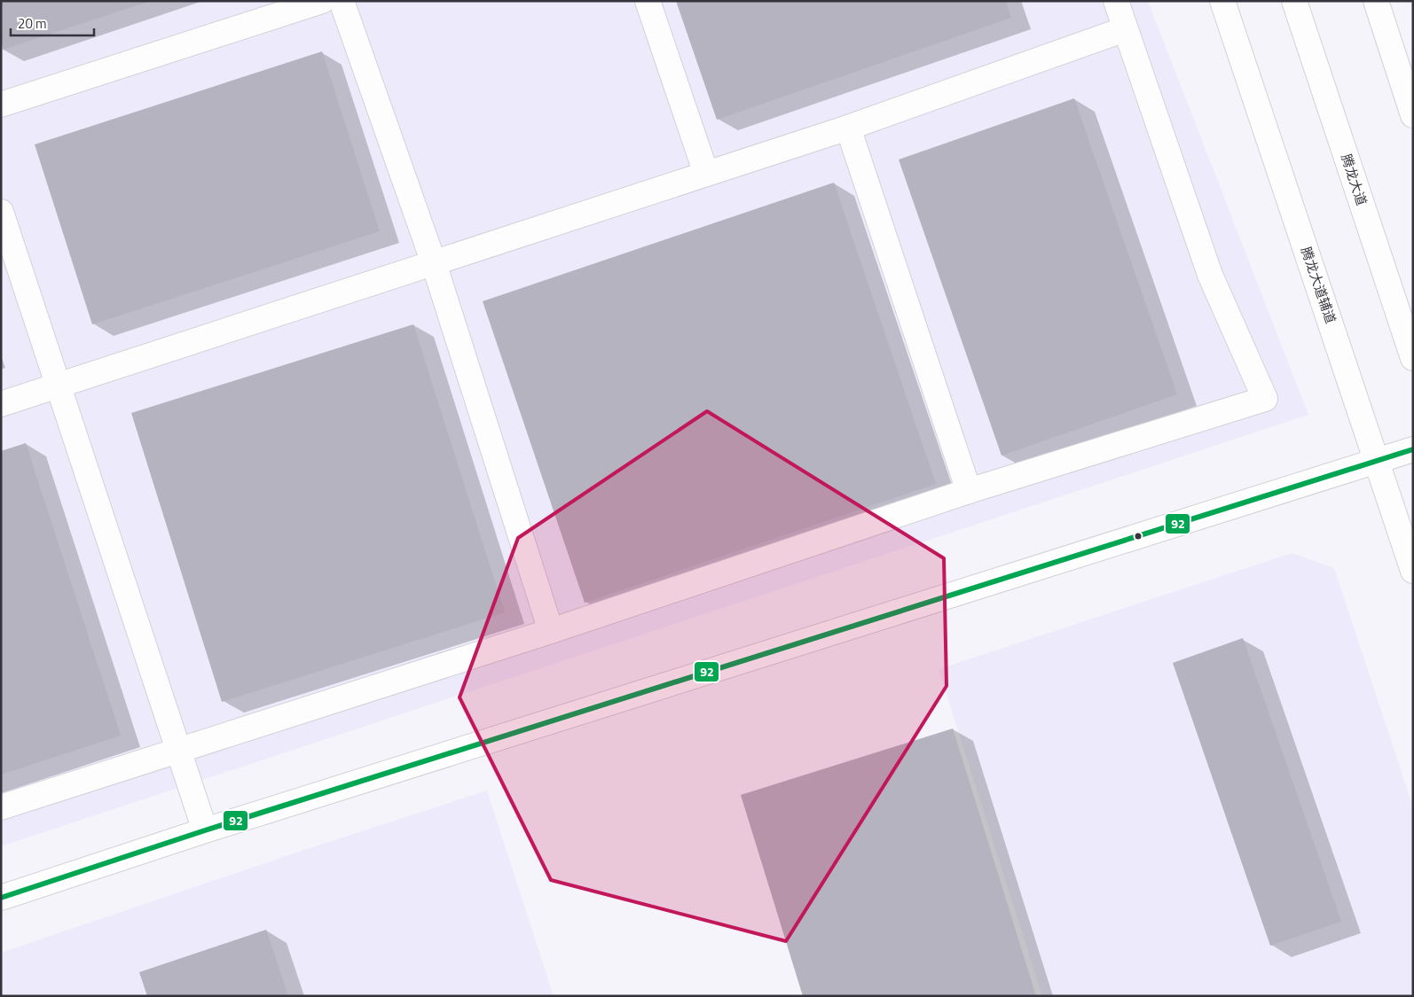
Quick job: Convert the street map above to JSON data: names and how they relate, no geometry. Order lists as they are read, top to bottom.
{
  "streets": {
    "street": ["腾龙大道", "腾龙大道辅道"]
  },
  "lines": ["transit line 92"],
  "scale_bar": "20 m"
}
